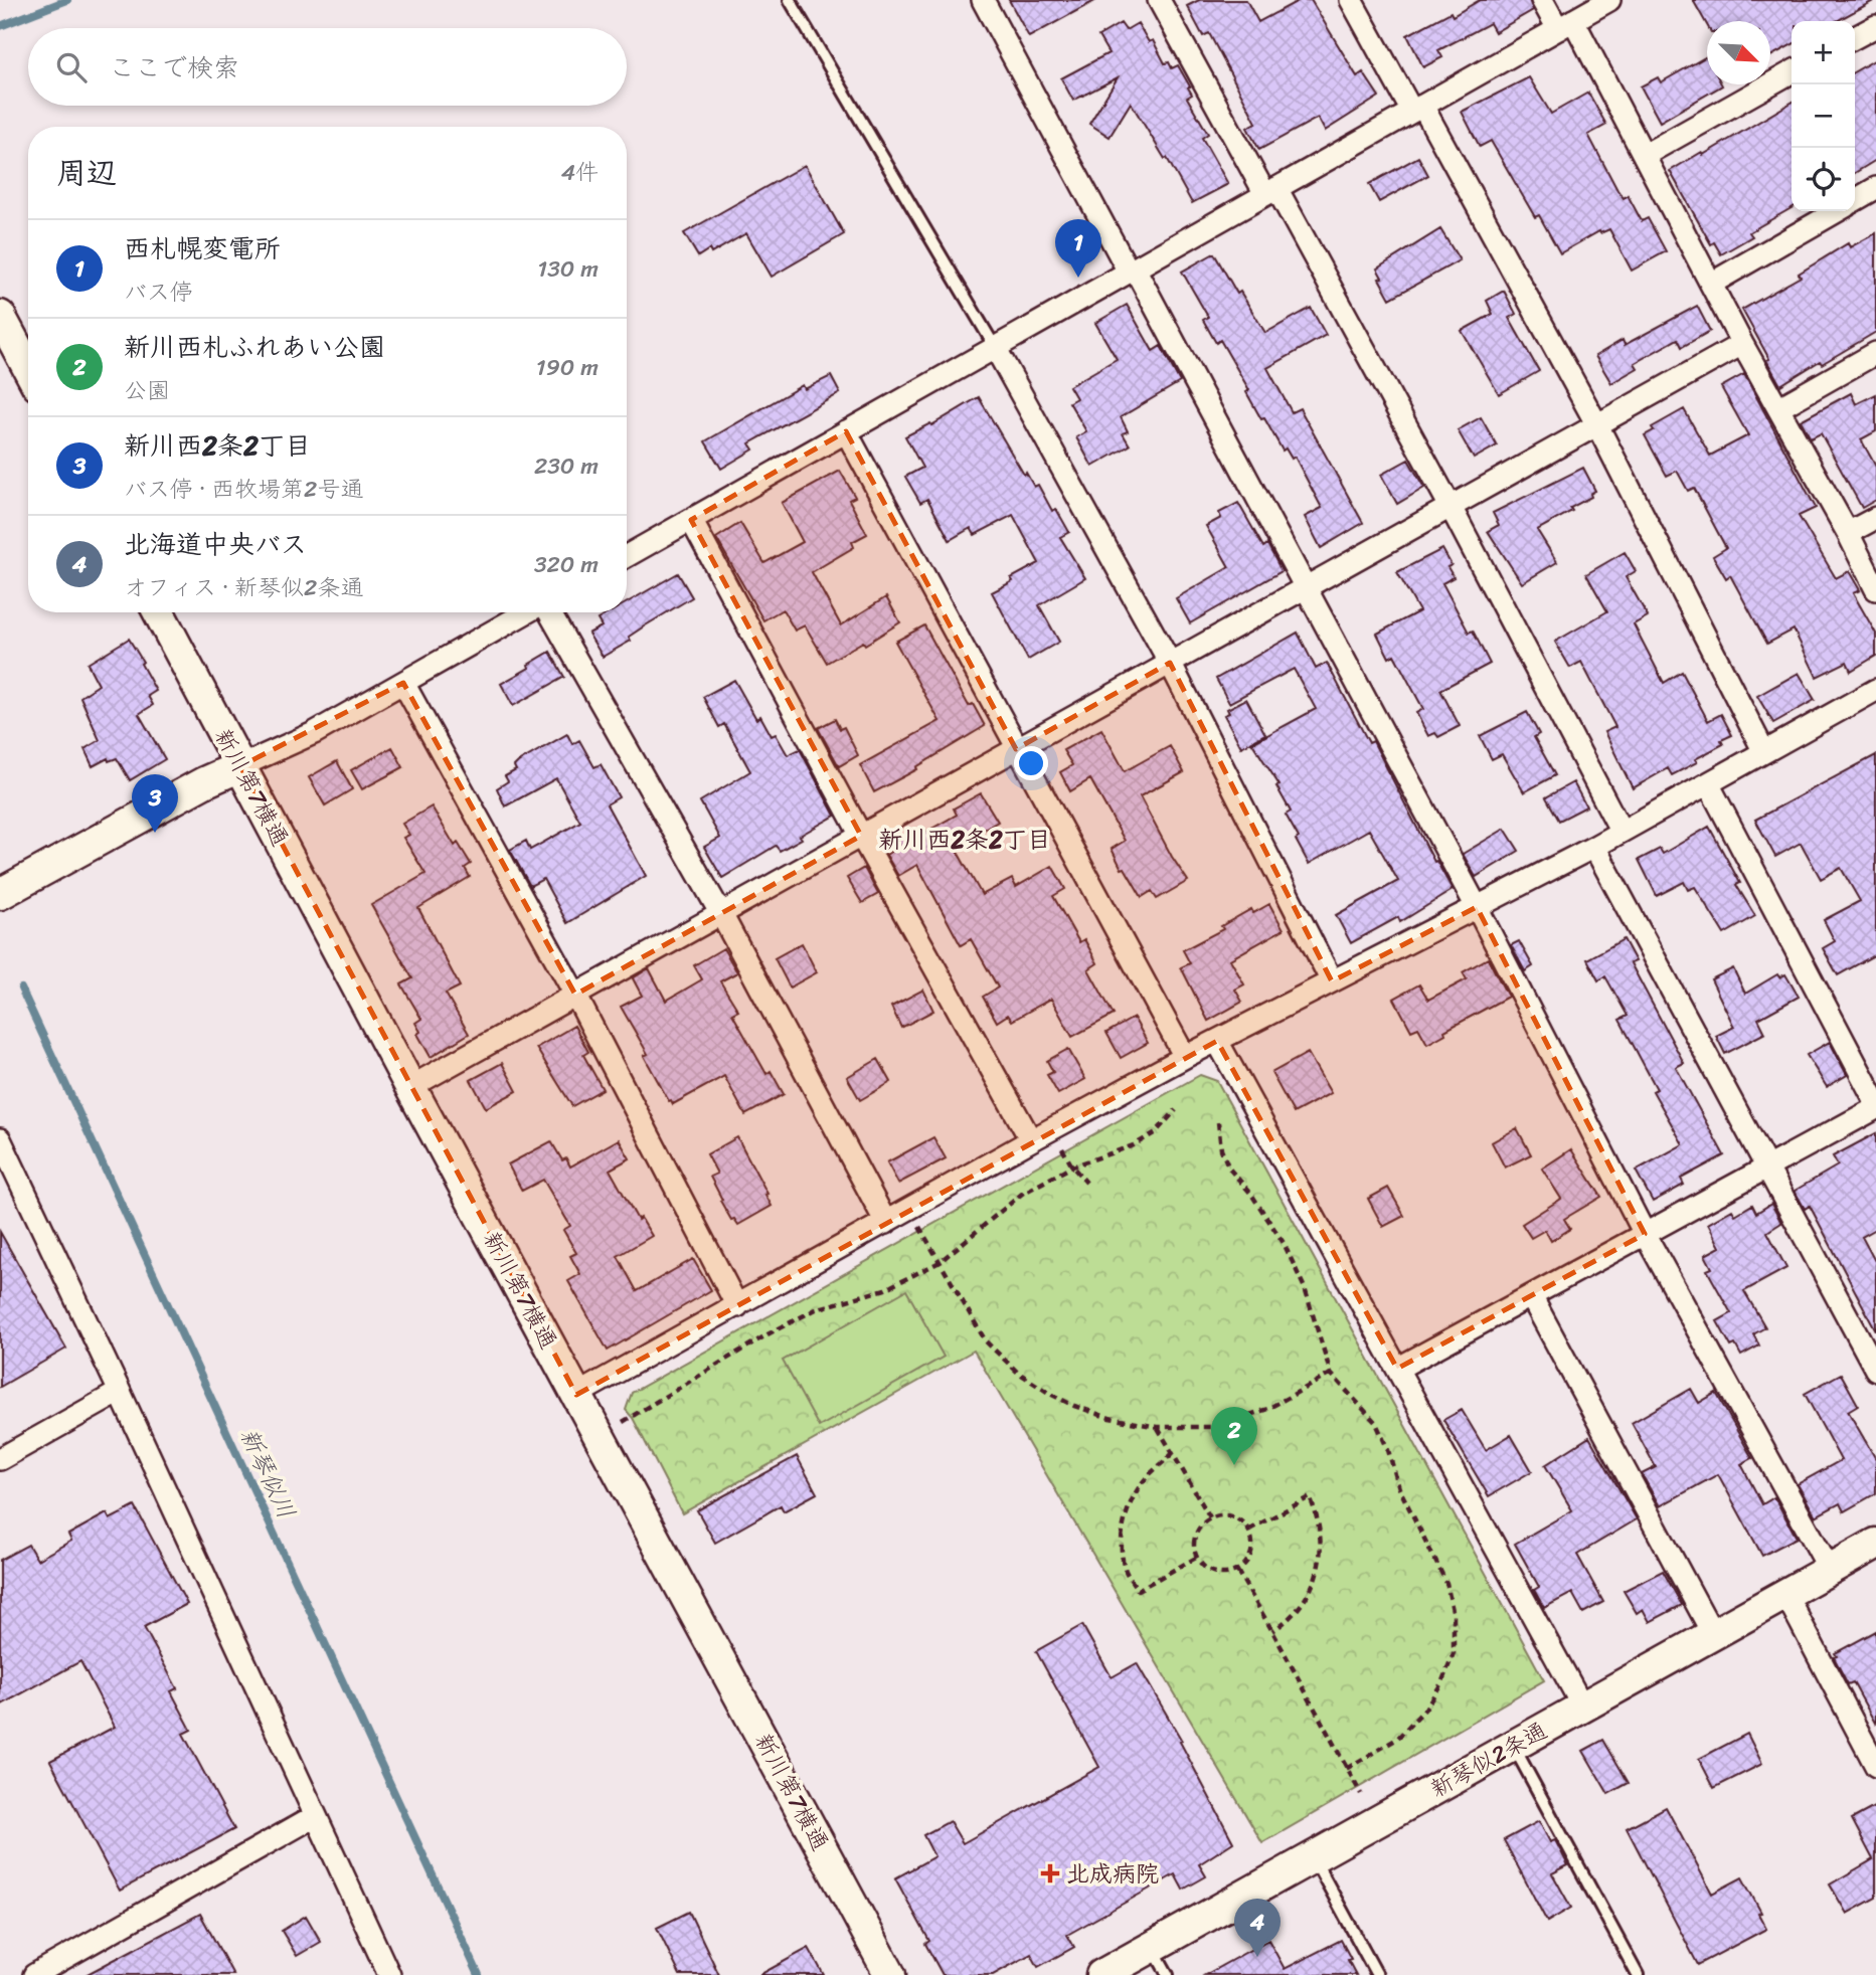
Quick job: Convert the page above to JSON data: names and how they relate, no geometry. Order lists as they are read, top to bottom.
{
  "streets": {
    "street": ["新川第7横通", "新琴似2条通"]
  },
  "districts": ["新川西2条2丁目"],
  "water": ["新琴似川"],
  "places": {
    "health": ["北成病院"]
  },
  "north": "bottom right",
  "page": {
    "map_buttons": ["+", "−"],
    "search": "ここで検索",
    "heading": ["周辺", "4件"],
    "list": [
      {
        "mark": "1",
        "name": "西札幌変電所",
        "note": "バス停",
        "value": "130 m"
      },
      {
        "mark": "2",
        "name": "新川西札ふれあい公園",
        "note": "公園",
        "value": "190 m"
      },
      {
        "mark": "3",
        "name": "新川西2条2丁目",
        "note": "バス停 · 西牧場第2号通",
        "value": "230 m"
      },
      {
        "mark": "4",
        "name": "北海道中央バス",
        "note": "オフィス · 新琴似2条通",
        "value": "320 m"
      }
    ],
    "pins": [
      "1",
      "3",
      "2",
      "4"
    ]
  }
}
